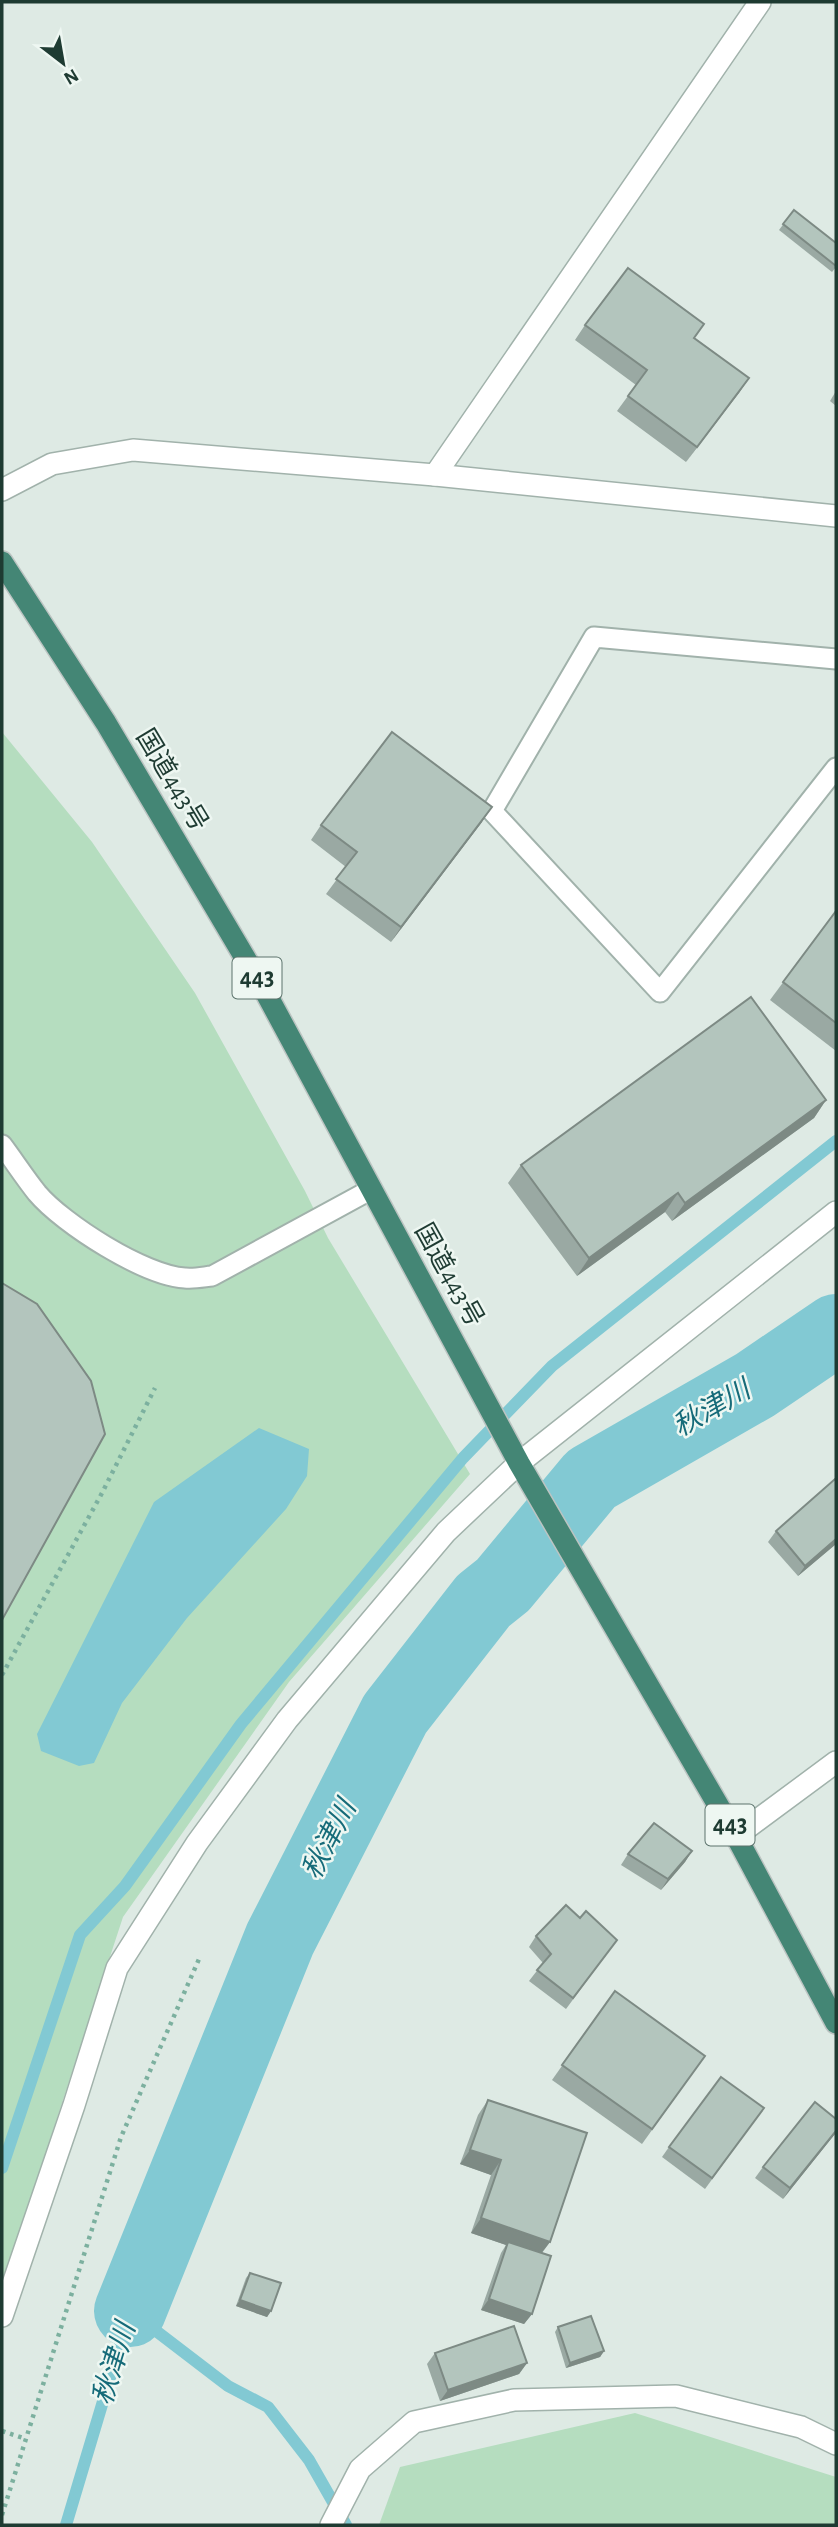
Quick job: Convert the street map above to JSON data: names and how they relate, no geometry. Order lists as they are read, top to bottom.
{
  "streets": {
    "highway": ["国道443号", "443"]
  },
  "water": ["秋津川"],
  "north": "bottom right"
}
